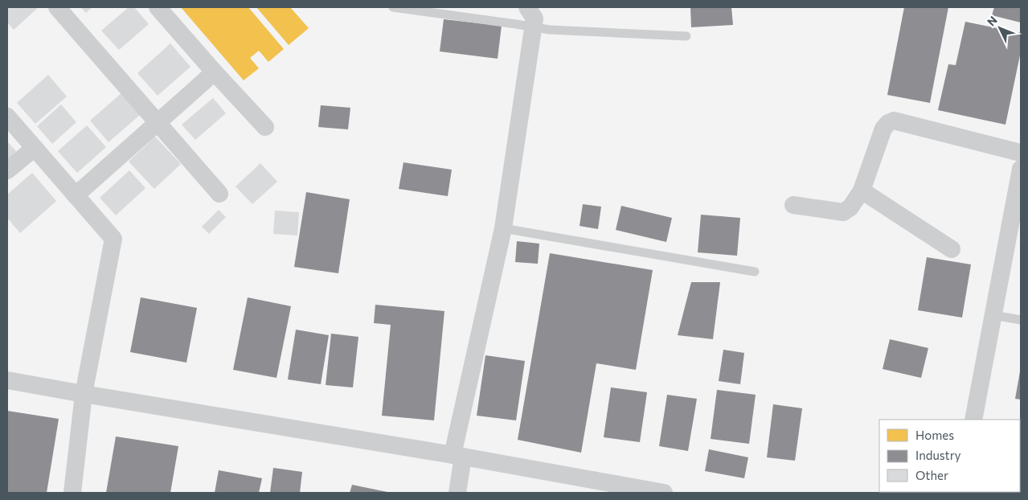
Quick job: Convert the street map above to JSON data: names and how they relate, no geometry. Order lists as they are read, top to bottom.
{
  "legend": ["Homes", "Industry", "Other"],
  "north": "top left"
}
